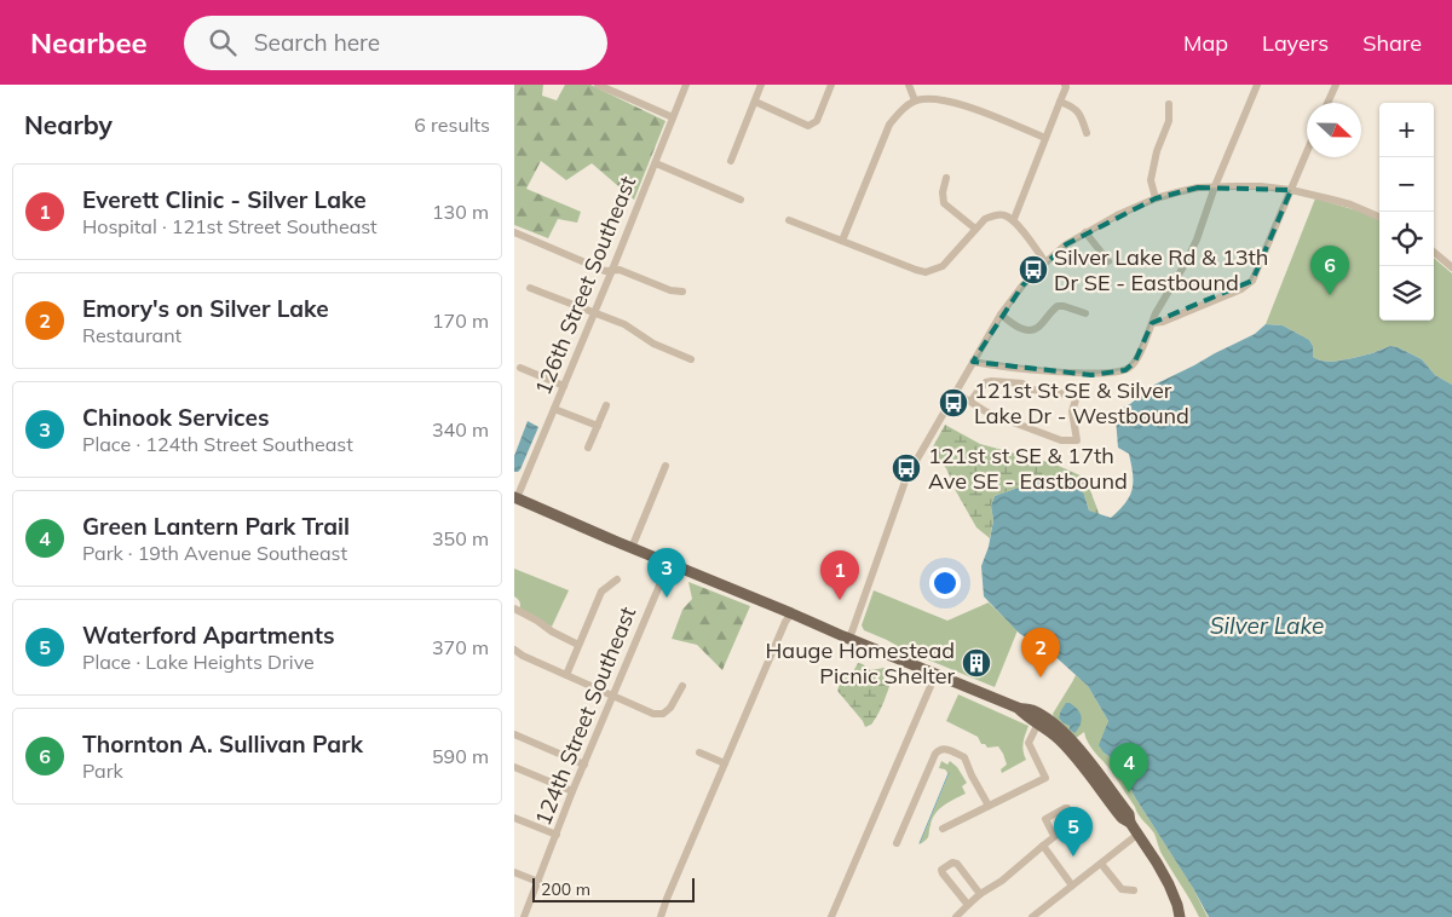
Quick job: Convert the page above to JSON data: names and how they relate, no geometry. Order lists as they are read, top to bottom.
{
  "streets": {
    "street": ["126th Street Southeast", "124th Street Southeast"]
  },
  "water": ["Silver Lake"],
  "places": {
    "bus stop": ["Silver Lake Rd & 13th Dr SE - Eastbound", "121st St SE & Silver Lake Dr - Westbound", "121st st SE & 17th Ave SE - Eastbound"],
    "building": ["Hauge Homestead Picnic Shelter"]
  },
  "scale_bar": "200 m",
  "north": "right",
  "page": {
    "header": "Nearbee",
    "search": "Search here",
    "nav": ["Map", "Layers", "Share"],
    "heading": ["Nearby", "6 results"],
    "map_buttons": ["+", "−"],
    "list": [
      {
        "mark": "1",
        "name": "Everett Clinic - Silver Lake",
        "note": "Hospital · 121st Street Southeast",
        "value": "130 m"
      },
      {
        "mark": "2",
        "name": "Emory's on Silver Lake",
        "note": "Restaurant",
        "value": "170 m"
      },
      {
        "mark": "3",
        "name": "Chinook Services",
        "note": "Place · 124th Street Southeast",
        "value": "340 m"
      },
      {
        "mark": "4",
        "name": "Green Lantern Park Trail",
        "note": "Park · 19th Avenue Southeast",
        "value": "350 m"
      },
      {
        "mark": "5",
        "name": "Waterford Apartments",
        "note": "Place · Lake Heights Drive",
        "value": "370 m"
      },
      {
        "mark": "6",
        "name": "Thornton A. Sullivan Park",
        "note": "Park",
        "value": "590 m"
      }
    ],
    "pins": [
      "6",
      "3",
      "1",
      "2",
      "4",
      "5"
    ],
    "scale": "200 m"
  }
}
